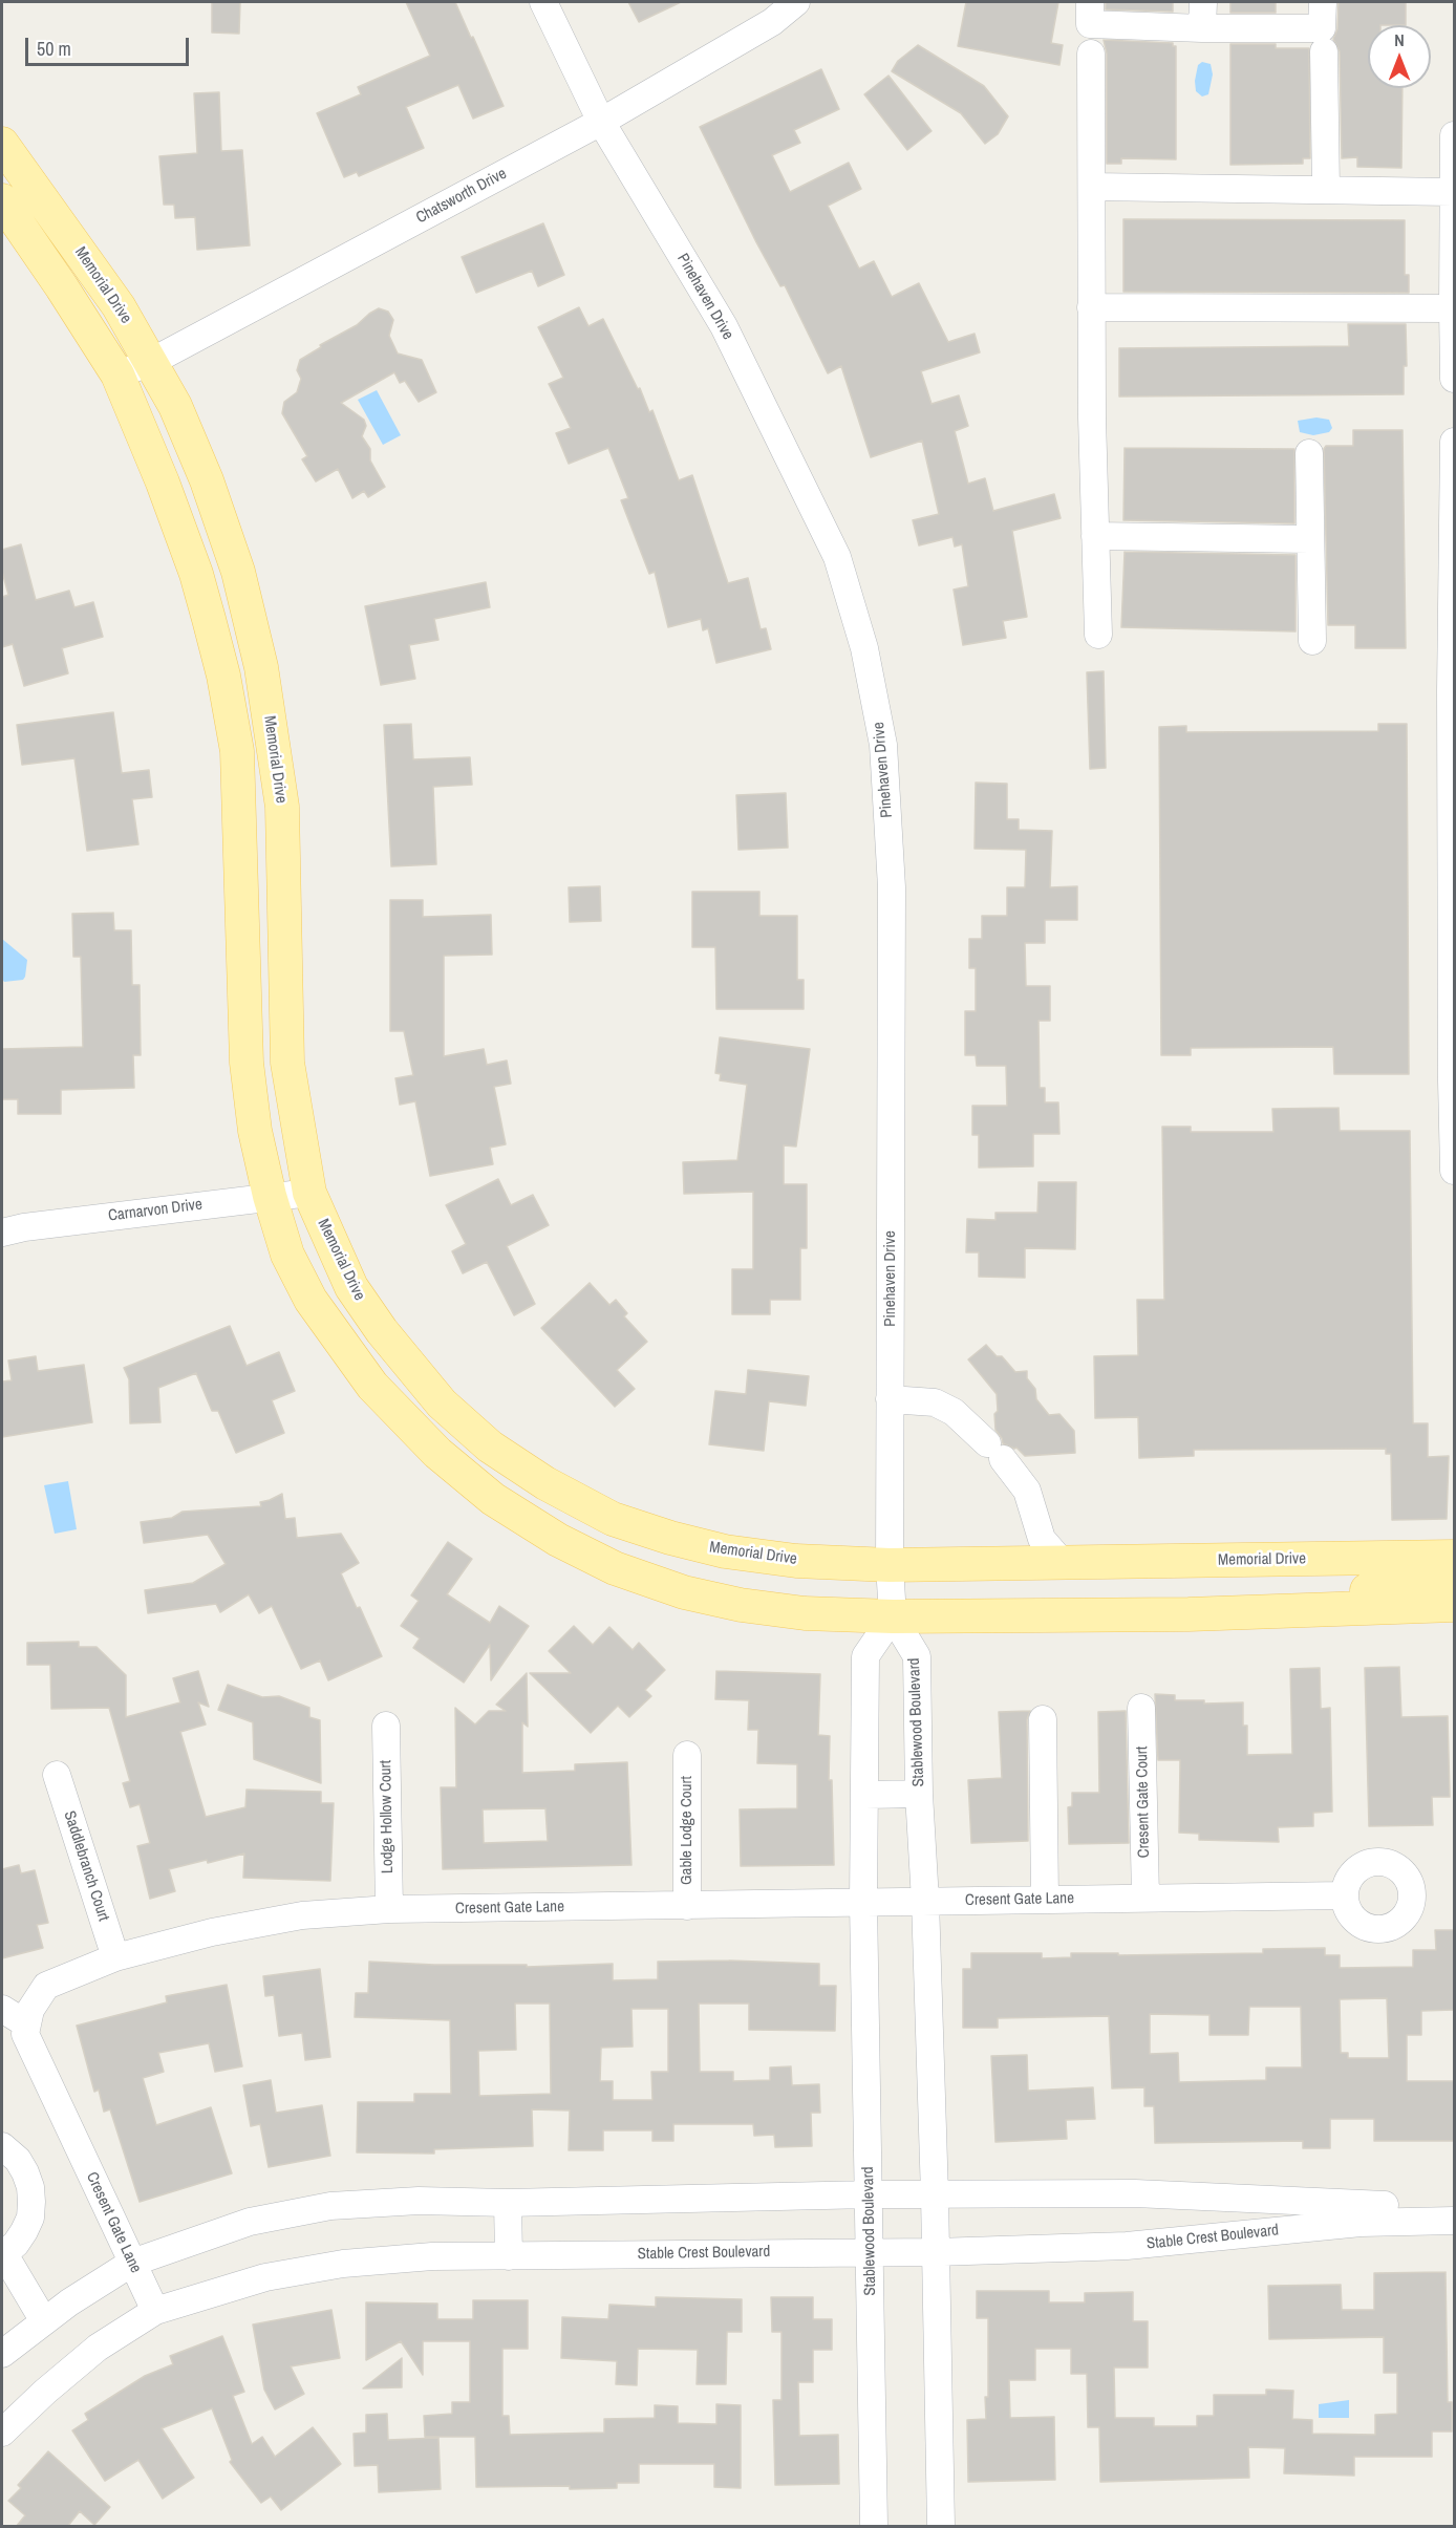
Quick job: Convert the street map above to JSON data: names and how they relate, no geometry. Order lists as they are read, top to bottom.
{
  "streets": {
    "main road": ["Memorial Drive"],
    "street": [
      "Chatsworth Drive",
      "Pinehaven Drive",
      "Carnarvon Drive",
      "Stablewood Boulevard",
      "Cresent Gate Court",
      "Lodge Hollow Court",
      "Gable Lodge Court",
      "Saddlebranch Court",
      "Cresent Gate Lane",
      "Stable Crest Boulevard"
    ]
  },
  "crossings": [
    ["Chatsworth Drive", "Memorial Drive"],
    ["Chatsworth Drive", "Pinehaven Drive"],
    ["Memorial Drive", "Pinehaven Drive"],
    ["Memorial Drive", "Carnarvon Drive"],
    ["Pinehaven Drive", "Stablewood Boulevard"],
    ["Stablewood Boulevard", "Cresent Gate Lane"],
    ["Stablewood Boulevard", "Stable Crest Boulevard"],
    ["Cresent Gate Court", "Cresent Gate Lane"],
    ["Lodge Hollow Court", "Cresent Gate Lane"],
    ["Gable Lodge Court", "Cresent Gate Lane"],
    ["Saddlebranch Court", "Cresent Gate Lane"],
    ["Cresent Gate Lane", "Stable Crest Boulevard"]
  ],
  "scale_bar": "50 m",
  "north": "top"
}
